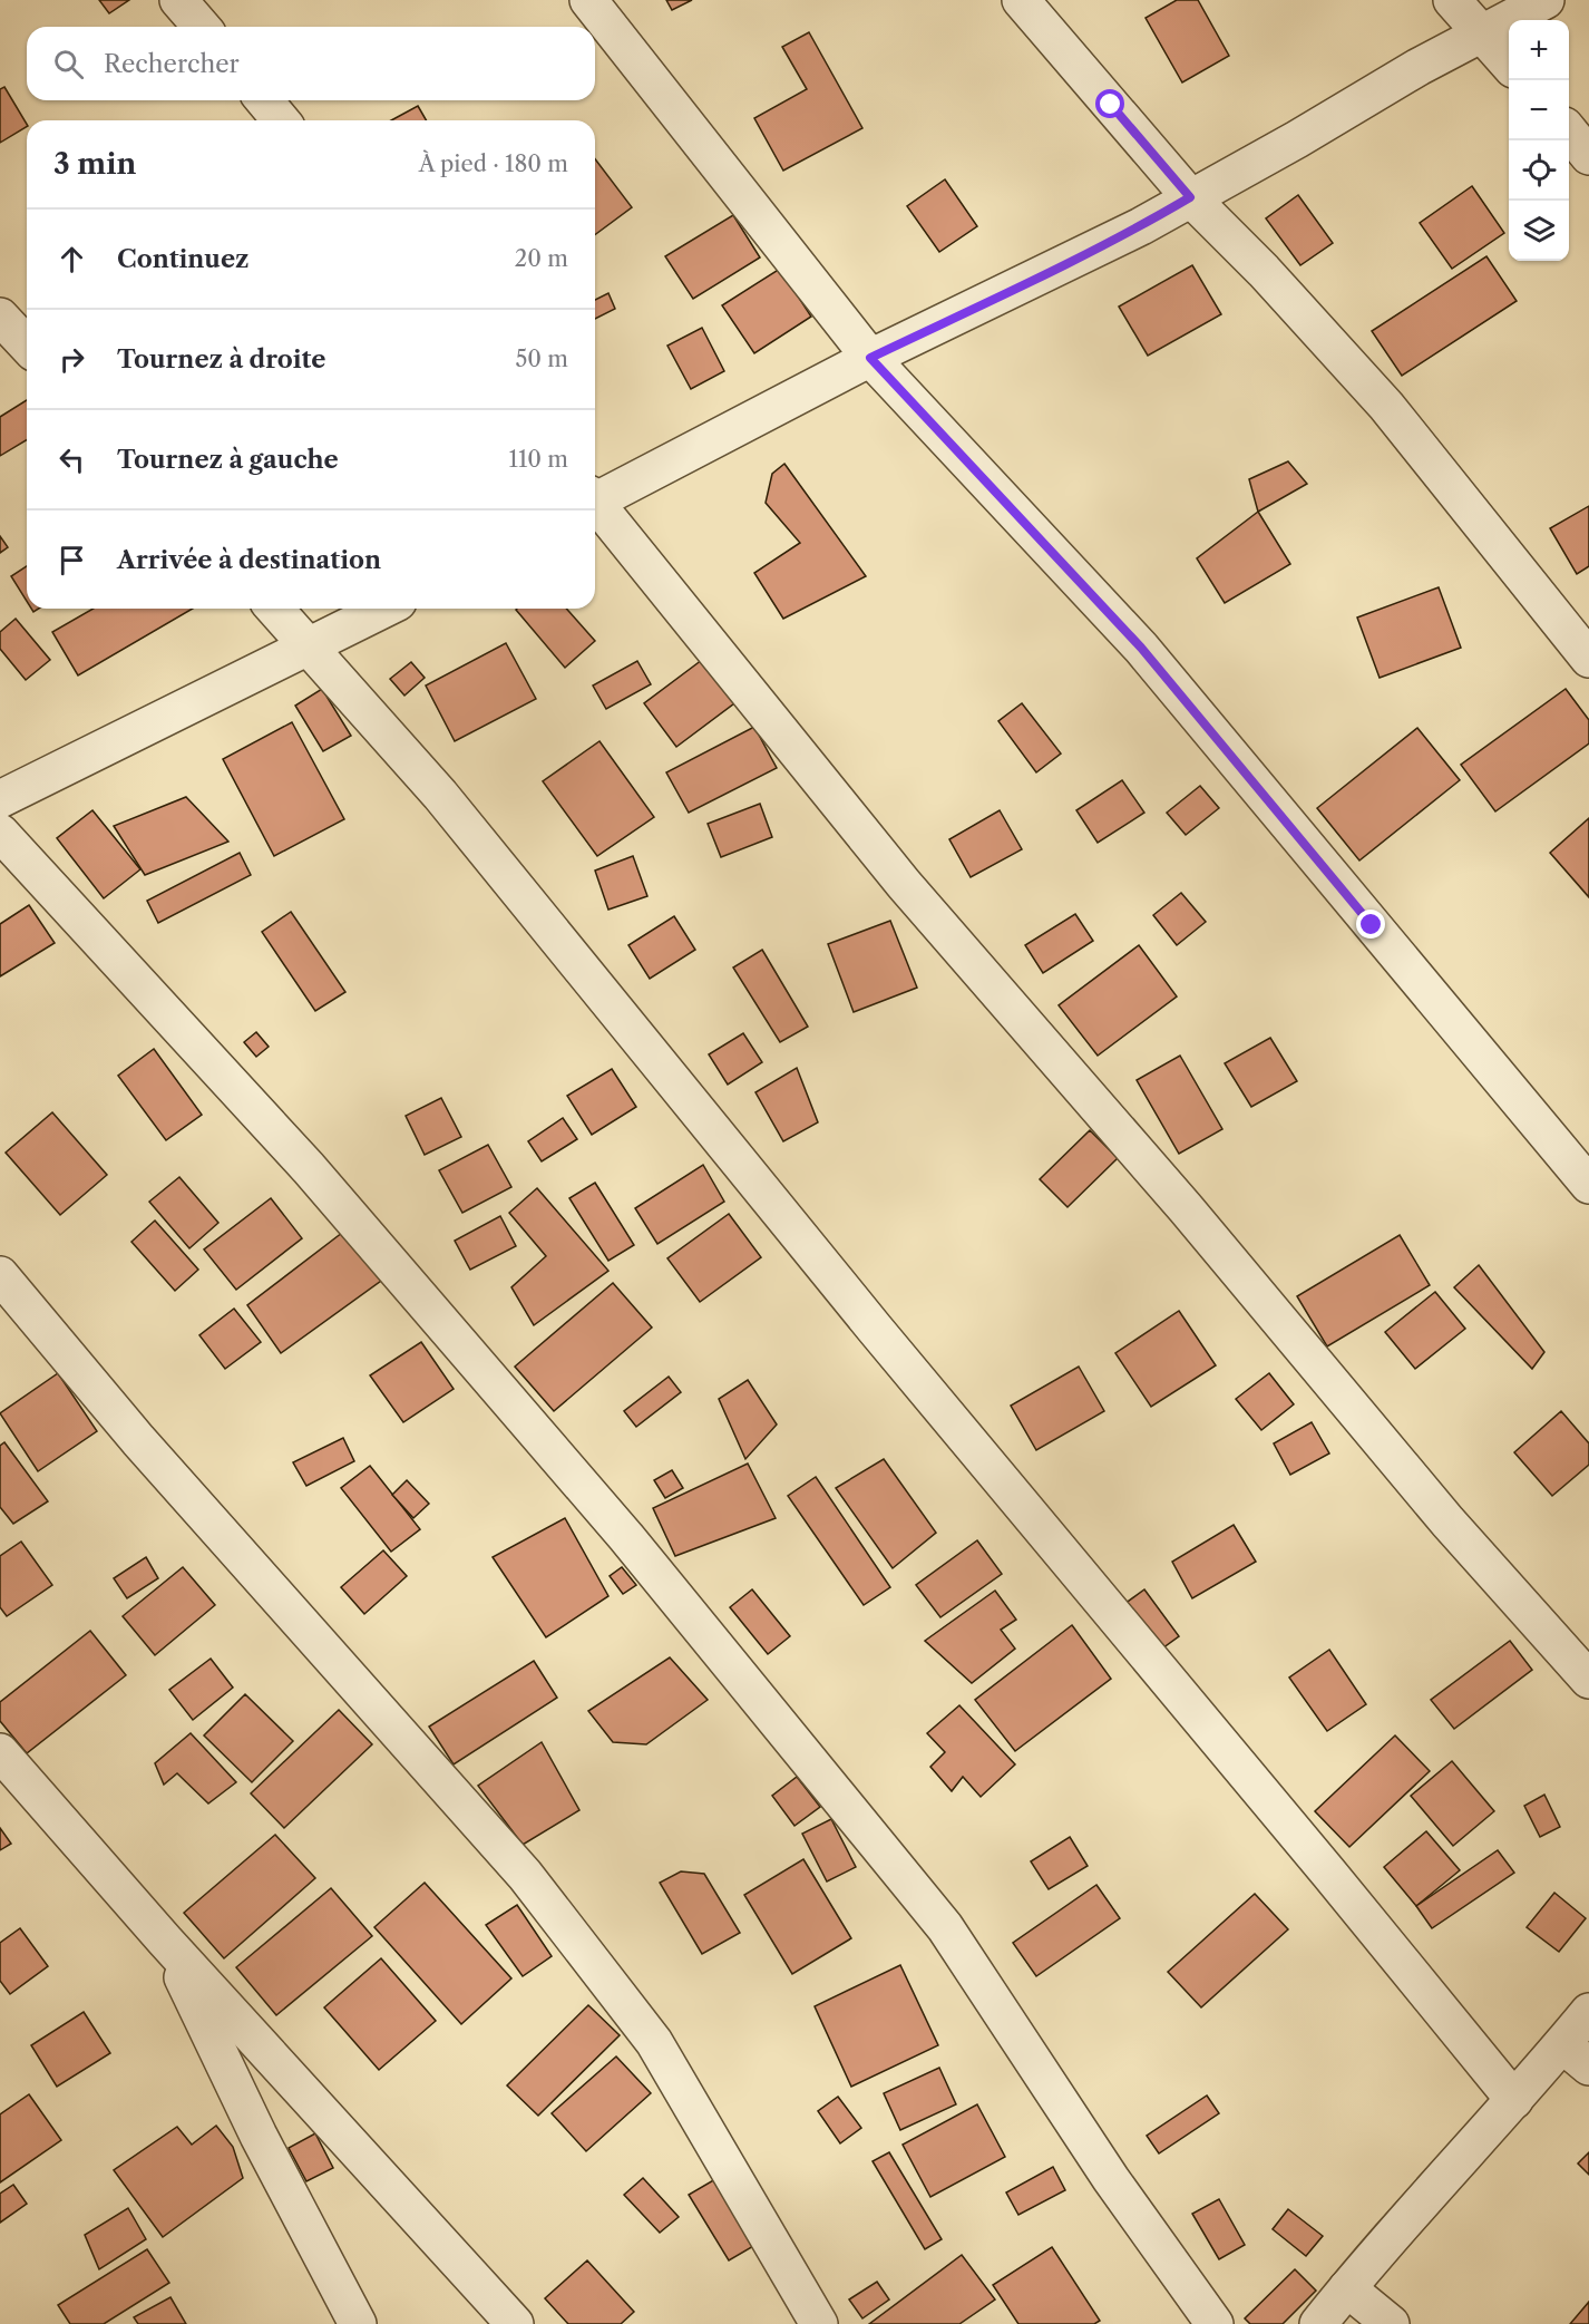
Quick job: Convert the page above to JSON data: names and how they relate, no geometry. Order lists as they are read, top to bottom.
{
  "page": {
    "map_buttons": ["+", "−"],
    "search": "Rechercher",
    "heading": ["3 min", "À pied · 180 m"],
    "list": [
      ["Continuez", "20 m"],
      ["Tournez à droite", "50 m"],
      ["Tournez à gauche", "110 m"],
      "Arrivée à destination"
    ]
  }
}
